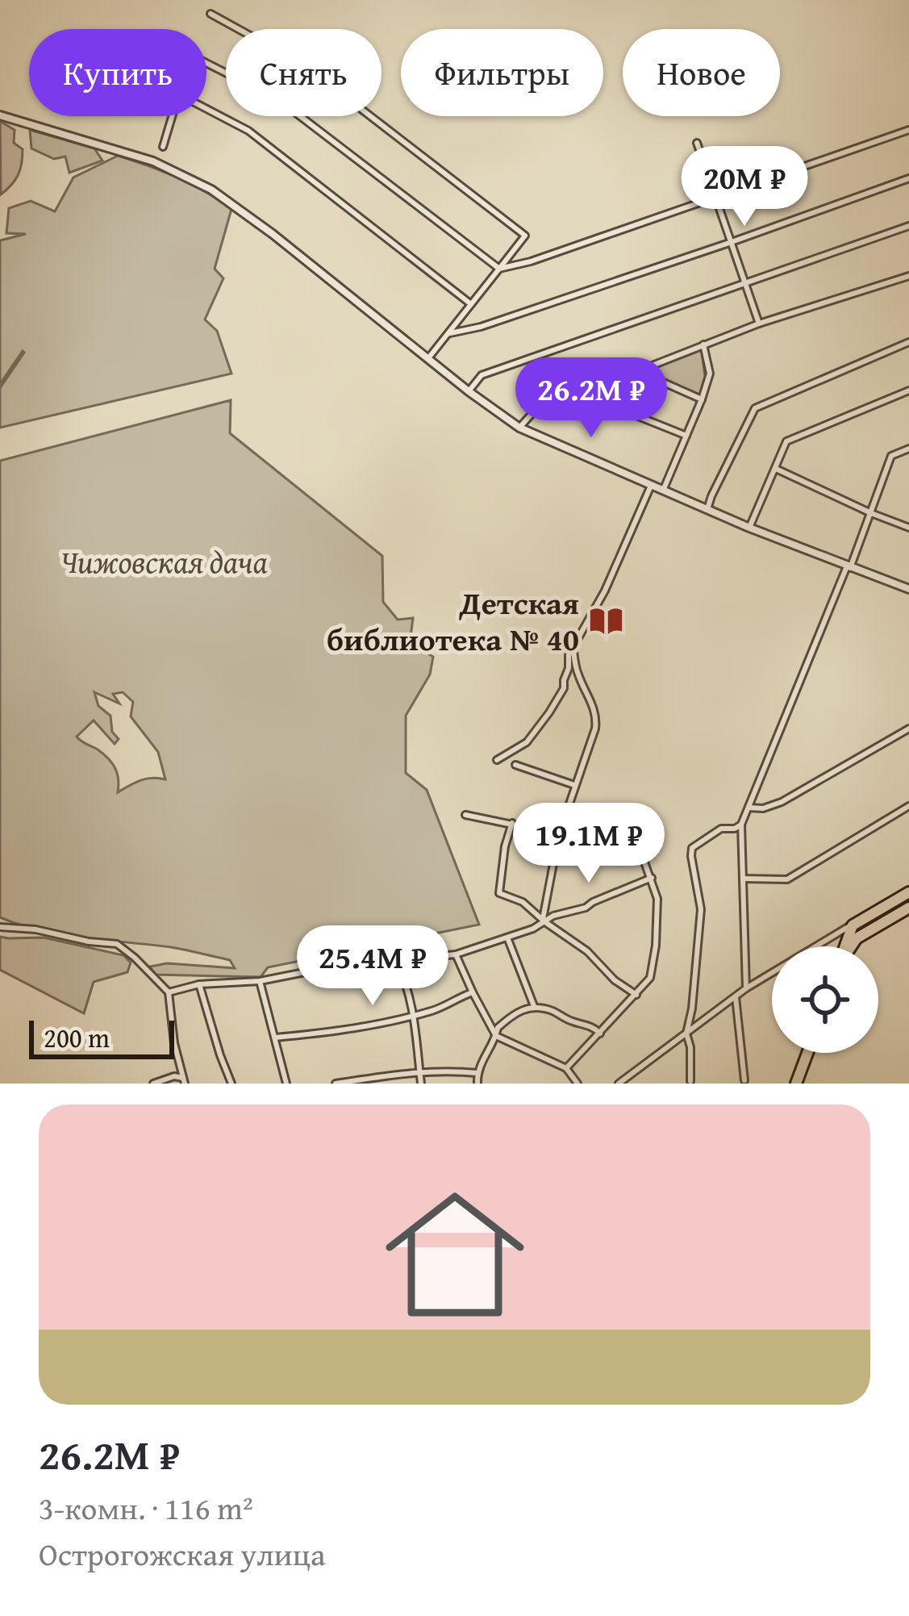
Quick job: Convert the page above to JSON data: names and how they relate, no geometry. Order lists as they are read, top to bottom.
{
  "parks": ["Чижовская дача"],
  "places": {
    "library": ["Детская библиотека № 40"]
  },
  "scale_bar": "200 m",
  "page": {
    "chip": [
      "Купить",
      "Снять",
      "Фильтры",
      "Новое"
    ],
    "price": [
      "20M ₽",
      "26.2M ₽",
      "19.1M ₽",
      "25.4M ₽"
    ],
    "scale": "200 m",
    "list": [
      {
        "name": "26.2M ₽",
        "note": "3-комн. · 116 m² · Острогожская улица"
      }
    ]
  }
}
